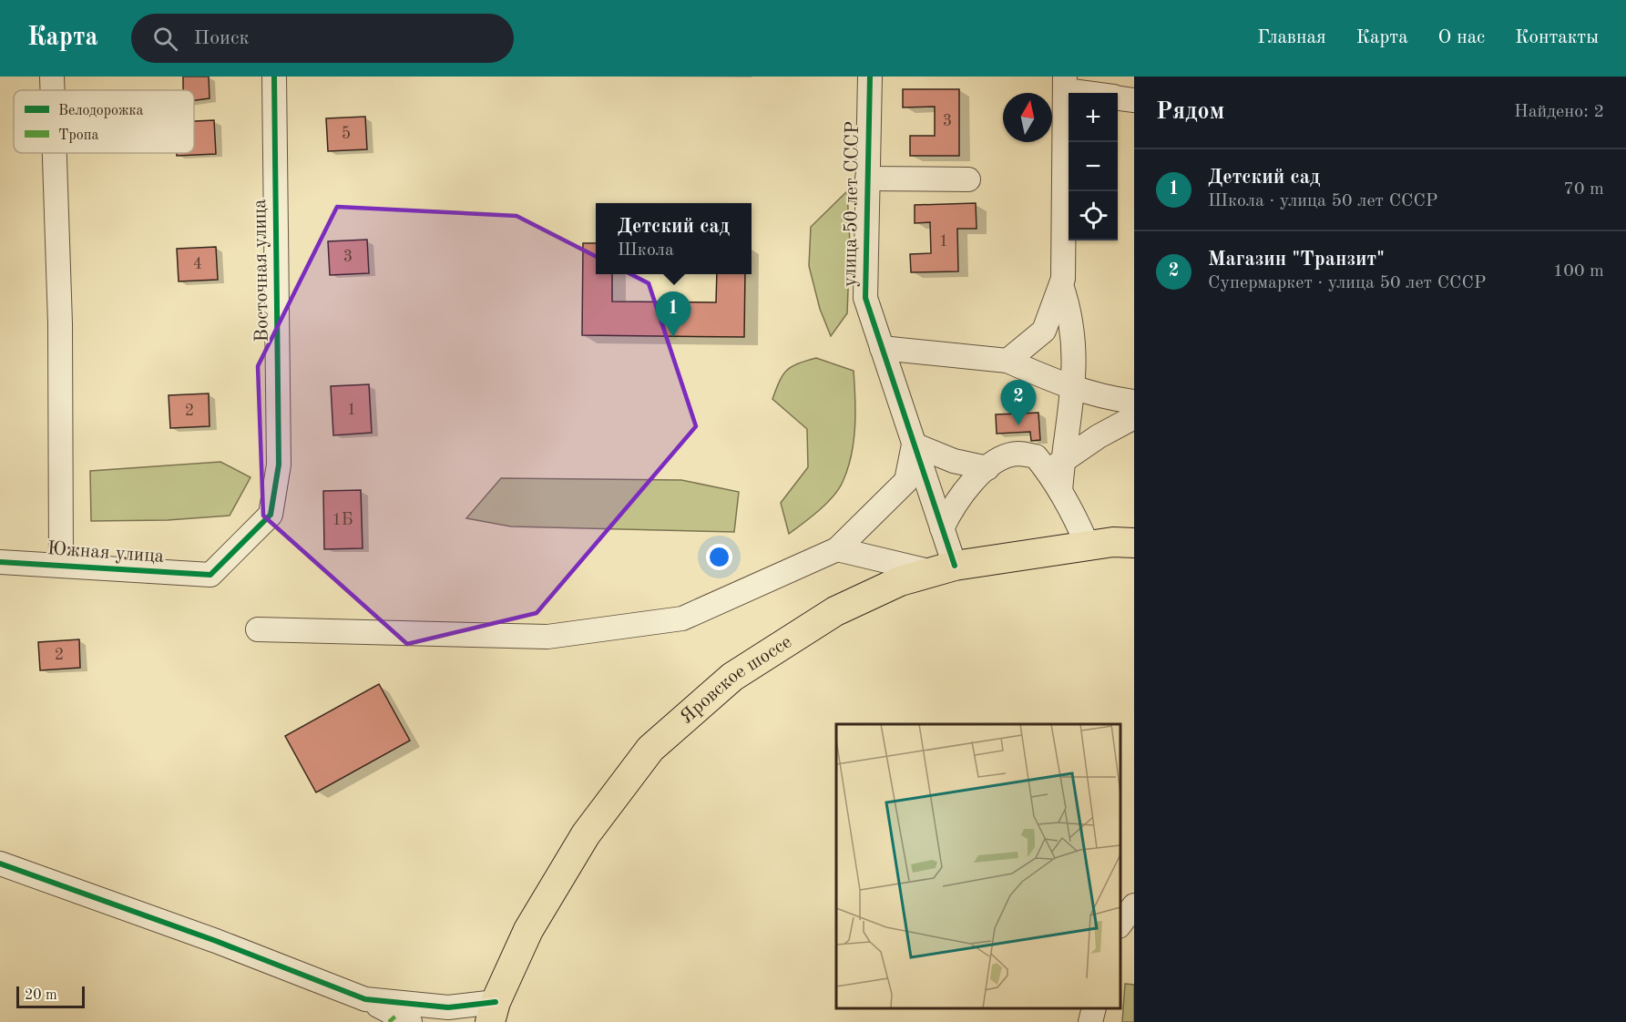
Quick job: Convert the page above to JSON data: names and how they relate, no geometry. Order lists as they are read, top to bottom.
{
  "streets": {
    "main road": ["Яровское шоссе"],
    "street": ["улица 50 лет СССР", "Восточная улица", "Южная улица"]
  },
  "crossings": [
    ["улица 50 лет СССР", "Яровское шоссе"],
    ["Восточная улица", "Южная улица"]
  ],
  "house_numbers": [
    "3",
    "5",
    "1",
    "3",
    "4",
    "1",
    "2",
    "1Б",
    "2"
  ],
  "legend": ["Велодорожка", "Тропа"],
  "scale_bar": "20 m",
  "north": "top",
  "page": {
    "header": "Карта",
    "search": "Поиск",
    "nav": [
      "Главная",
      "Карта",
      "О нас",
      "Контакты"
    ],
    "heading": ["Рядом", "Найдено: 2"],
    "map_buttons": ["+", "−"],
    "list": [
      {
        "mark": "1",
        "name": "Детский сад",
        "note": "Школа · улица 50 лет СССР",
        "value": "70 m"
      },
      {
        "mark": "2",
        "name": "Магазин \"Транзит\"",
        "note": "Супермаркет · улица 50 лет СССР",
        "value": "100 m"
      }
    ],
    "popup": ["Детский сад", "Школа"],
    "pins": ["1", "2"],
    "scale": "20 m"
  }
}
